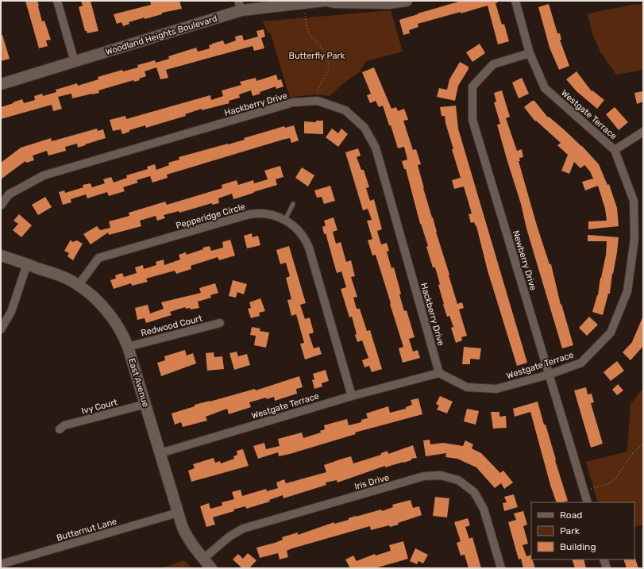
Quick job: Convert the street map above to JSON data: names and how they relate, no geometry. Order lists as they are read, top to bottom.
{
  "streets": {
    "street": [
      "Woodland Heights Boulevard",
      "Hackberry Drive",
      "Westgate Terrace",
      "Pepperidge Circle",
      "Newberry Drive",
      "Redwood Court",
      "East Avenue",
      "Ivy Court",
      "Iris Drive",
      "Butternut Lane"
    ]
  },
  "crossings": [
    ["Hackberry Drive", "Westgate Terrace"],
    ["Westgate Terrace", "Pepperidge Circle"],
    ["Westgate Terrace", "Newberry Drive"],
    ["Westgate Terrace", "East Avenue"],
    ["Pepperidge Circle", "East Avenue"],
    ["Redwood Court", "East Avenue"],
    ["East Avenue", "Ivy Court"],
    ["East Avenue", "Iris Drive"],
    ["East Avenue", "Butternut Lane"]
  ],
  "parks": ["Butterfly Park"],
  "legend": ["Road", "Park", "Building"]
}
